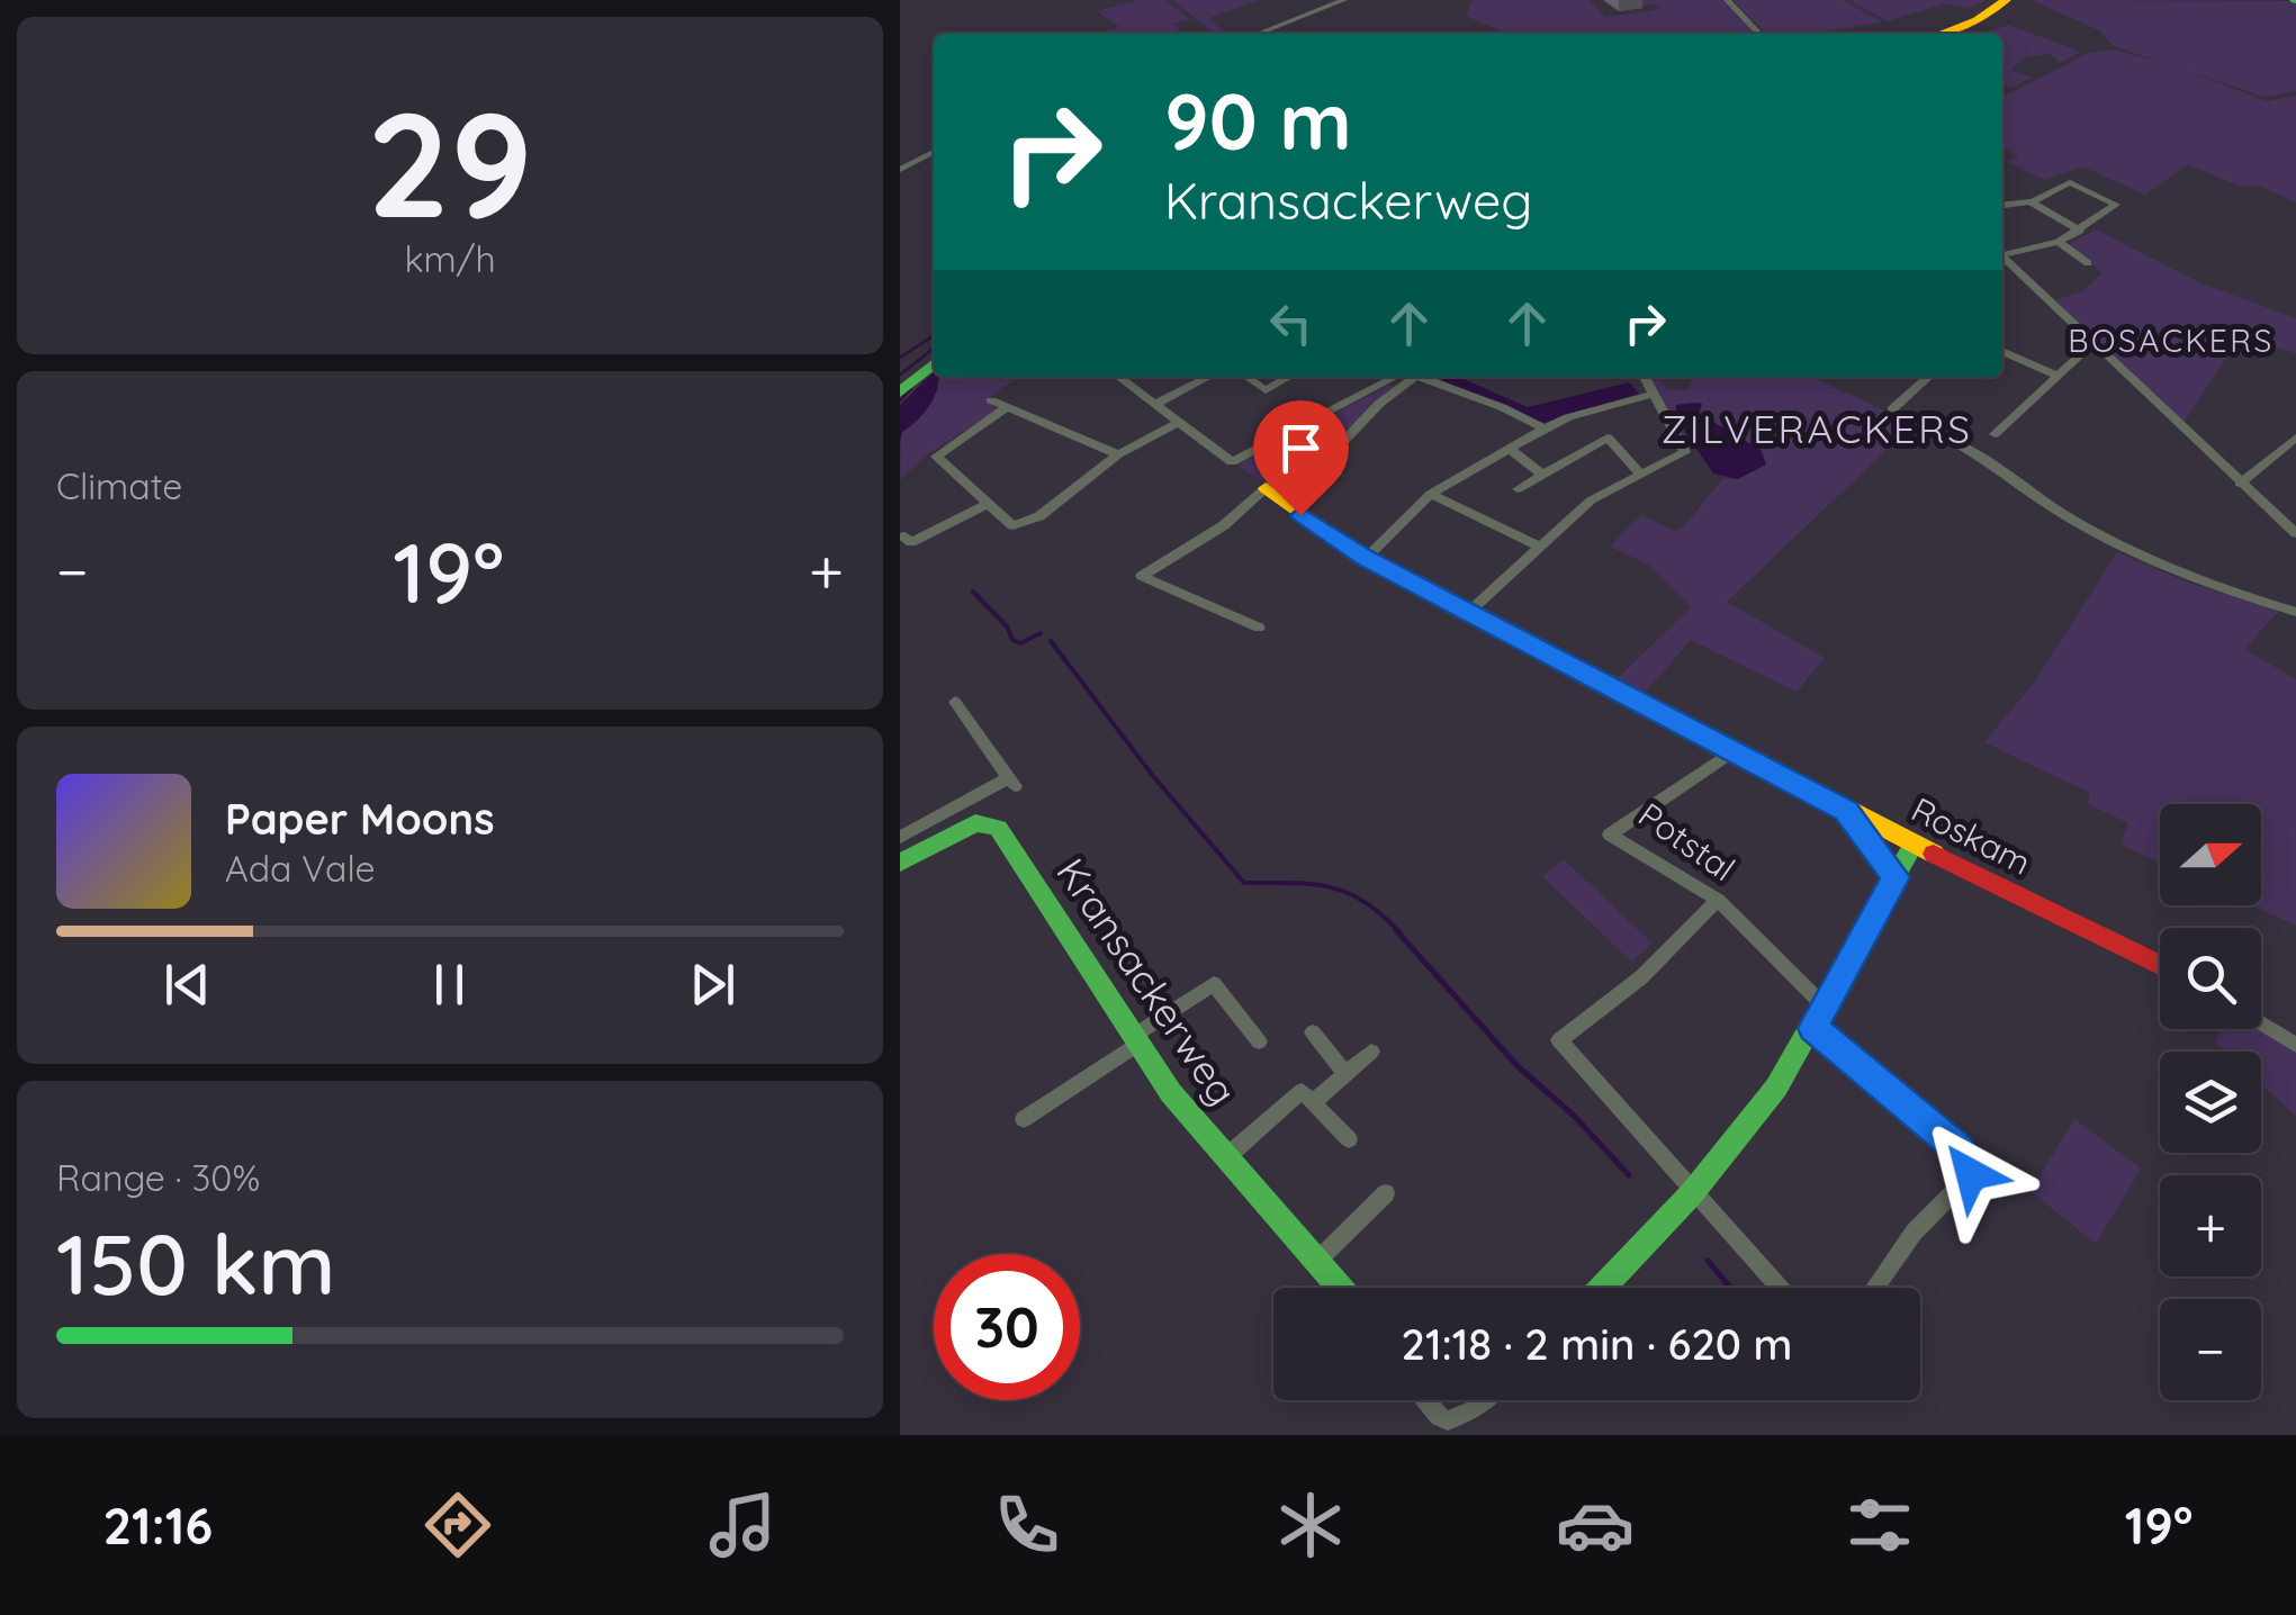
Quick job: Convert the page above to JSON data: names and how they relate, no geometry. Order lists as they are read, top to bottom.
{
  "streets": {
    "street": ["Roskam", "Potstal", "Kransackerweg"]
  },
  "crossings": [
    ["Roskam", "Potstal"]
  ],
  "districts": ["BOSACKERS", "ZILVERACKERS"],
  "north": "right",
  "page": {
    "tile": [
      ["29", "km/h"],
      "Climate",
      ["Range · 30%", "150 km"]
    ],
    "turn": ["90 m", "Kransackerweg"],
    "heat": ["−", "19°", "+"],
    "song": ["Paper Moons", "Ada Vale"],
    "map_buttons": ["+", "−"],
    "limit": "30",
    "trip": "21:18 · 2 min · 620 m",
    "tabs": ["21:16", "19°"]
  }
}
